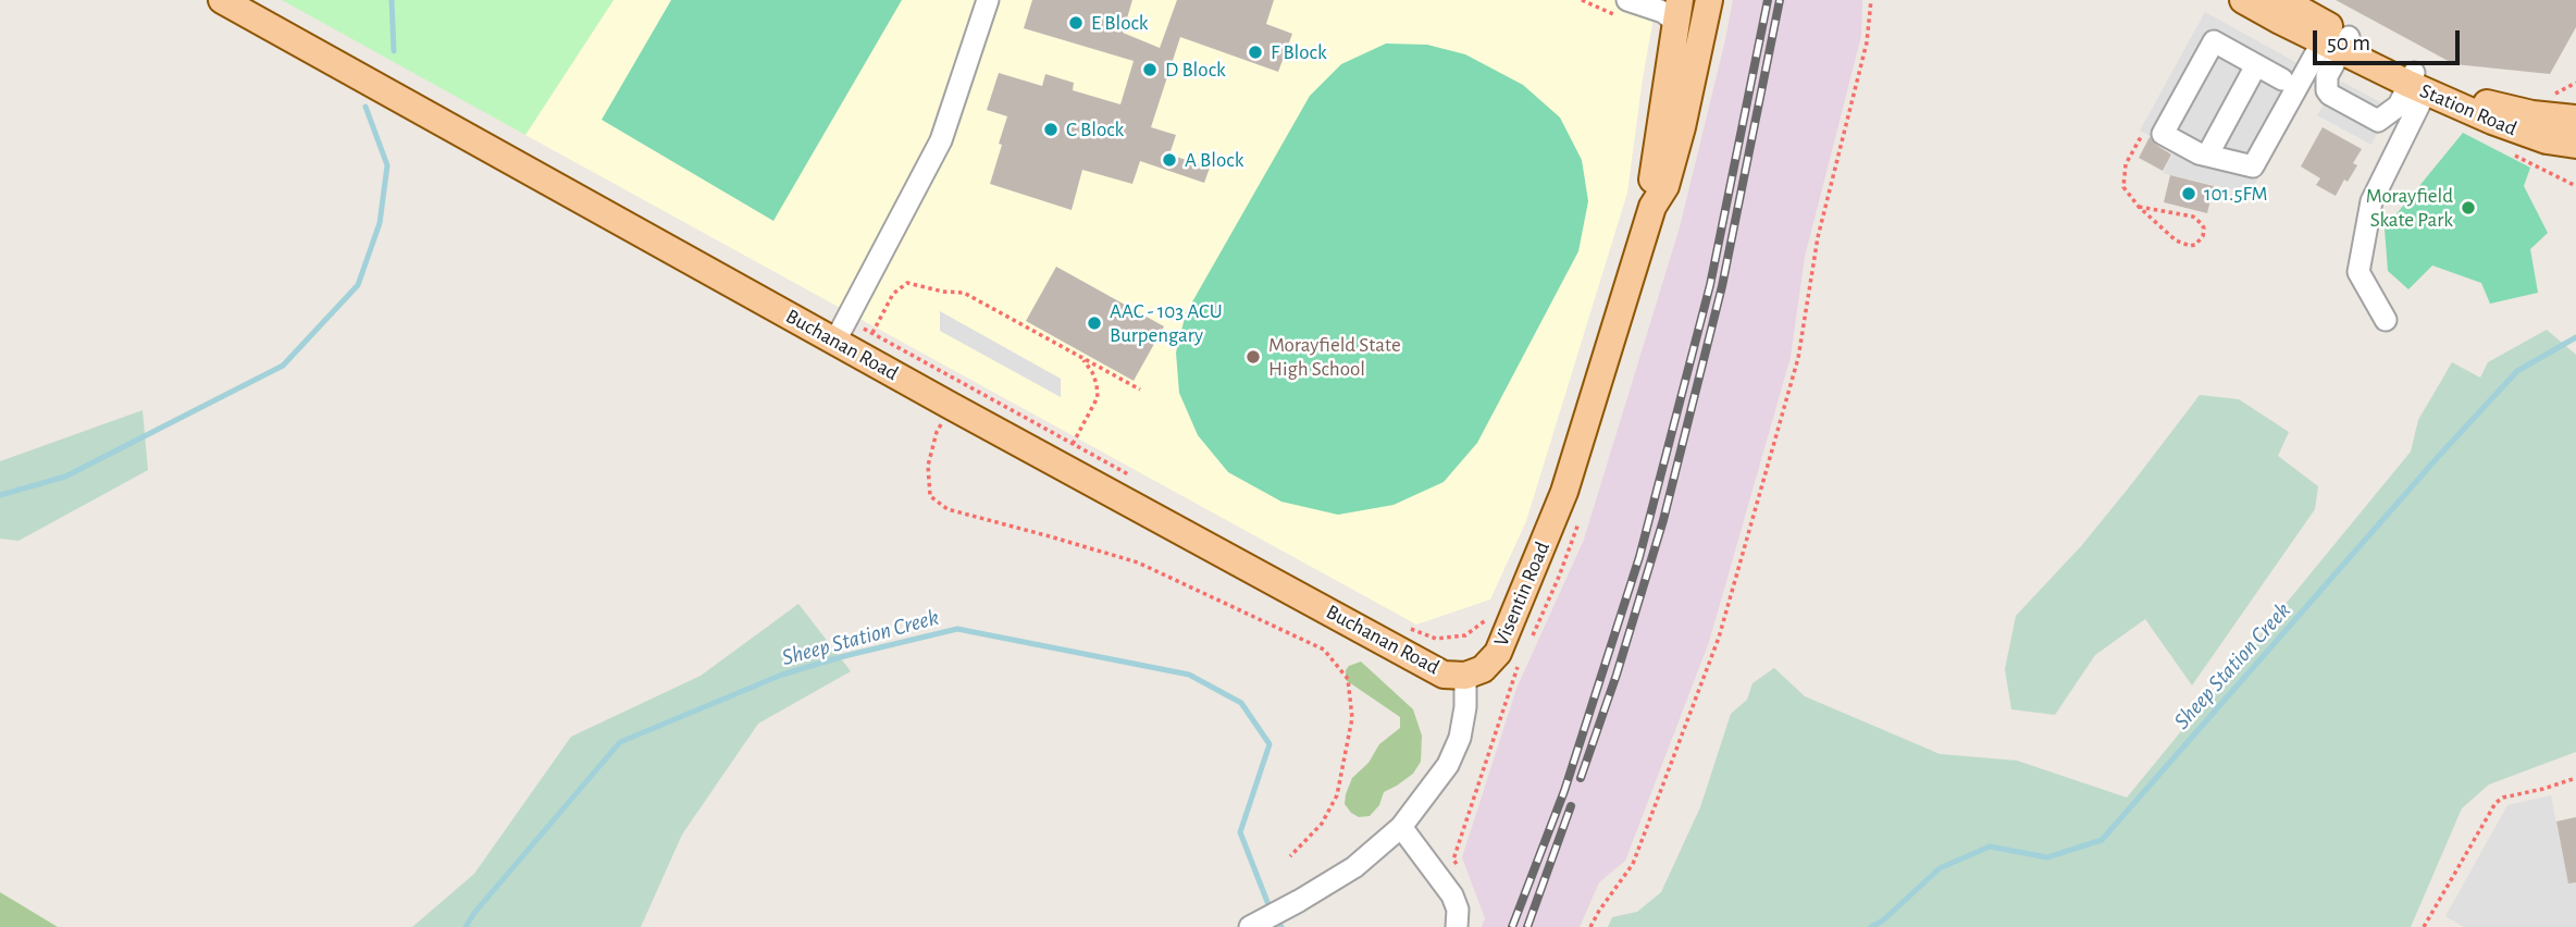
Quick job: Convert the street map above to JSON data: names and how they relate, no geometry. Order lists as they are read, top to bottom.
{
  "streets": {
    "main road": ["Station Road", "Buchanan Road", "Visentin Road"]
  },
  "crossings": [
    ["Buchanan Road", "Visentin Road"]
  ],
  "water": ["Sheep Station Creek"],
  "places": [
    "E Block",
    "F Block",
    "D Block",
    "C Block",
    "A Block",
    "101.5FM",
    "Morayfield Skate Park",
    "AAC - 103 ACU Burpengary",
    "Morayfield State High School"
  ],
  "scale_bar": "50 m"
}
